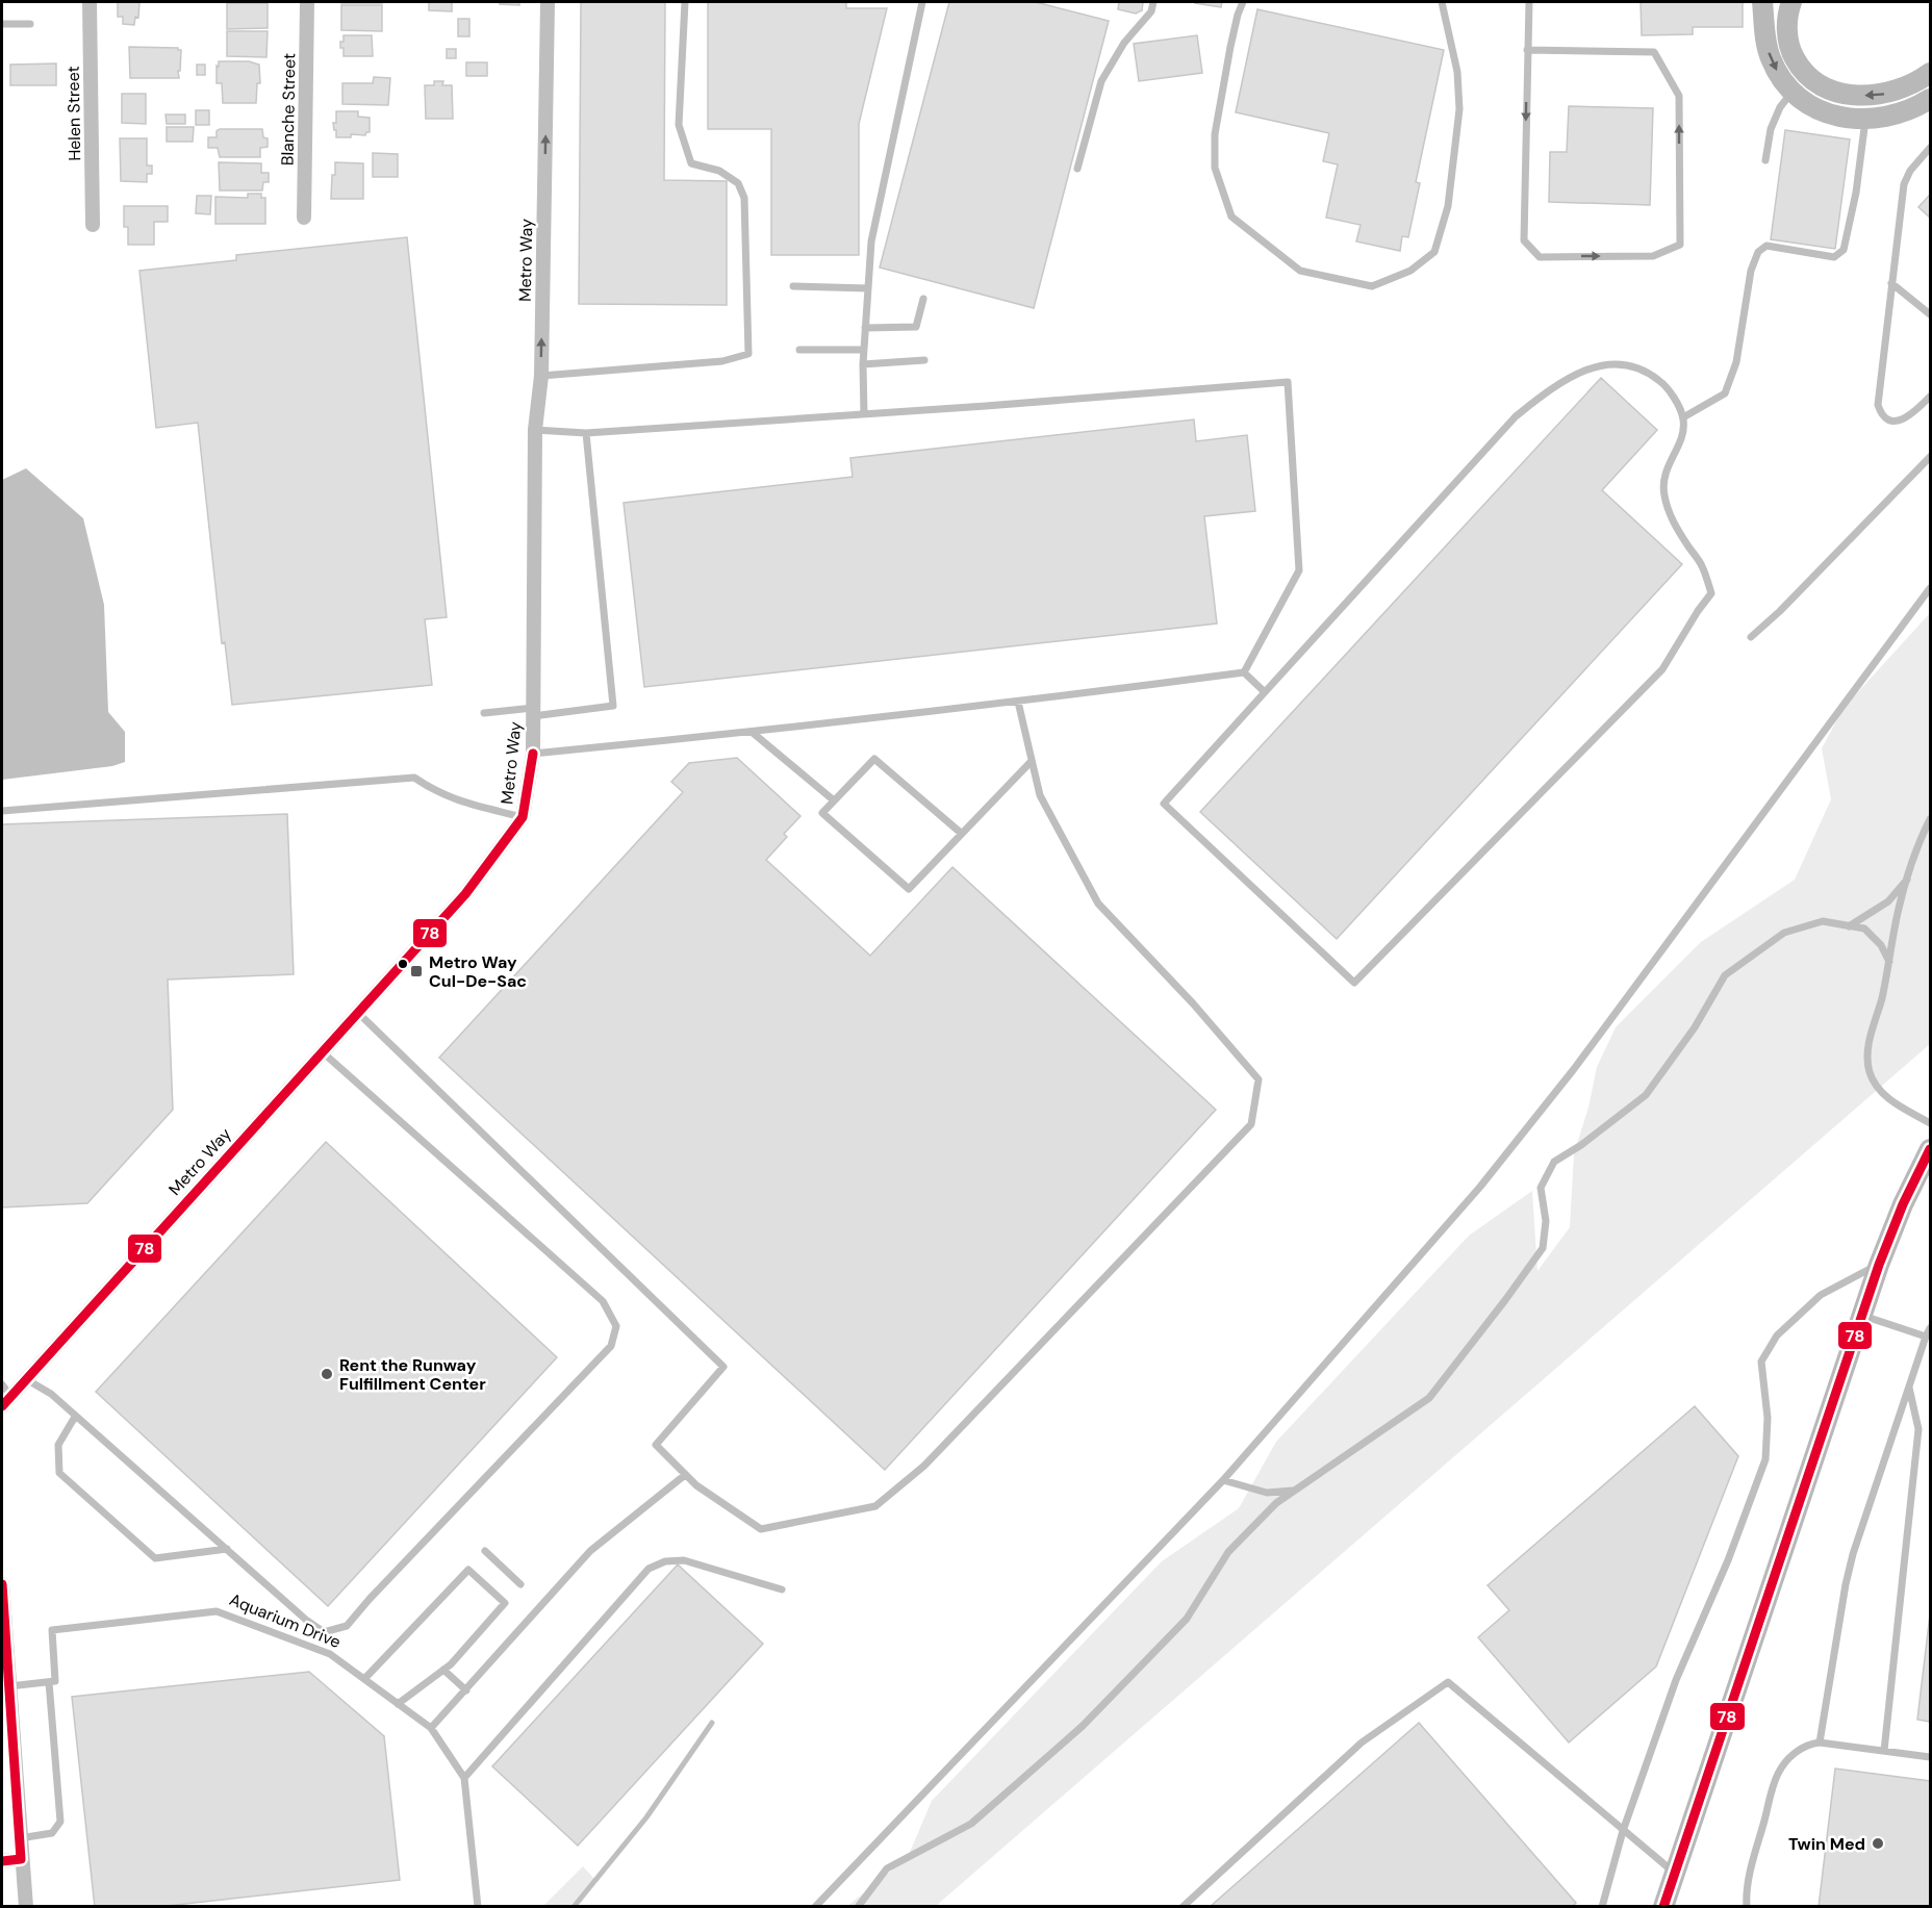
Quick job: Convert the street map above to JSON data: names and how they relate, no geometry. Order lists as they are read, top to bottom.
{
  "streets": {
    "street": ["Blanche Street", "Helen Street", "Metro Way"],
    "lane": ["Aquarium Drive"]
  },
  "places": {
    "transit": ["Metro Way Cul-De-Sac"],
    "other": ["Rent the Runway Fulfillment Center", "Twin Med"]
  },
  "lines": ["transit line 78"]
}
